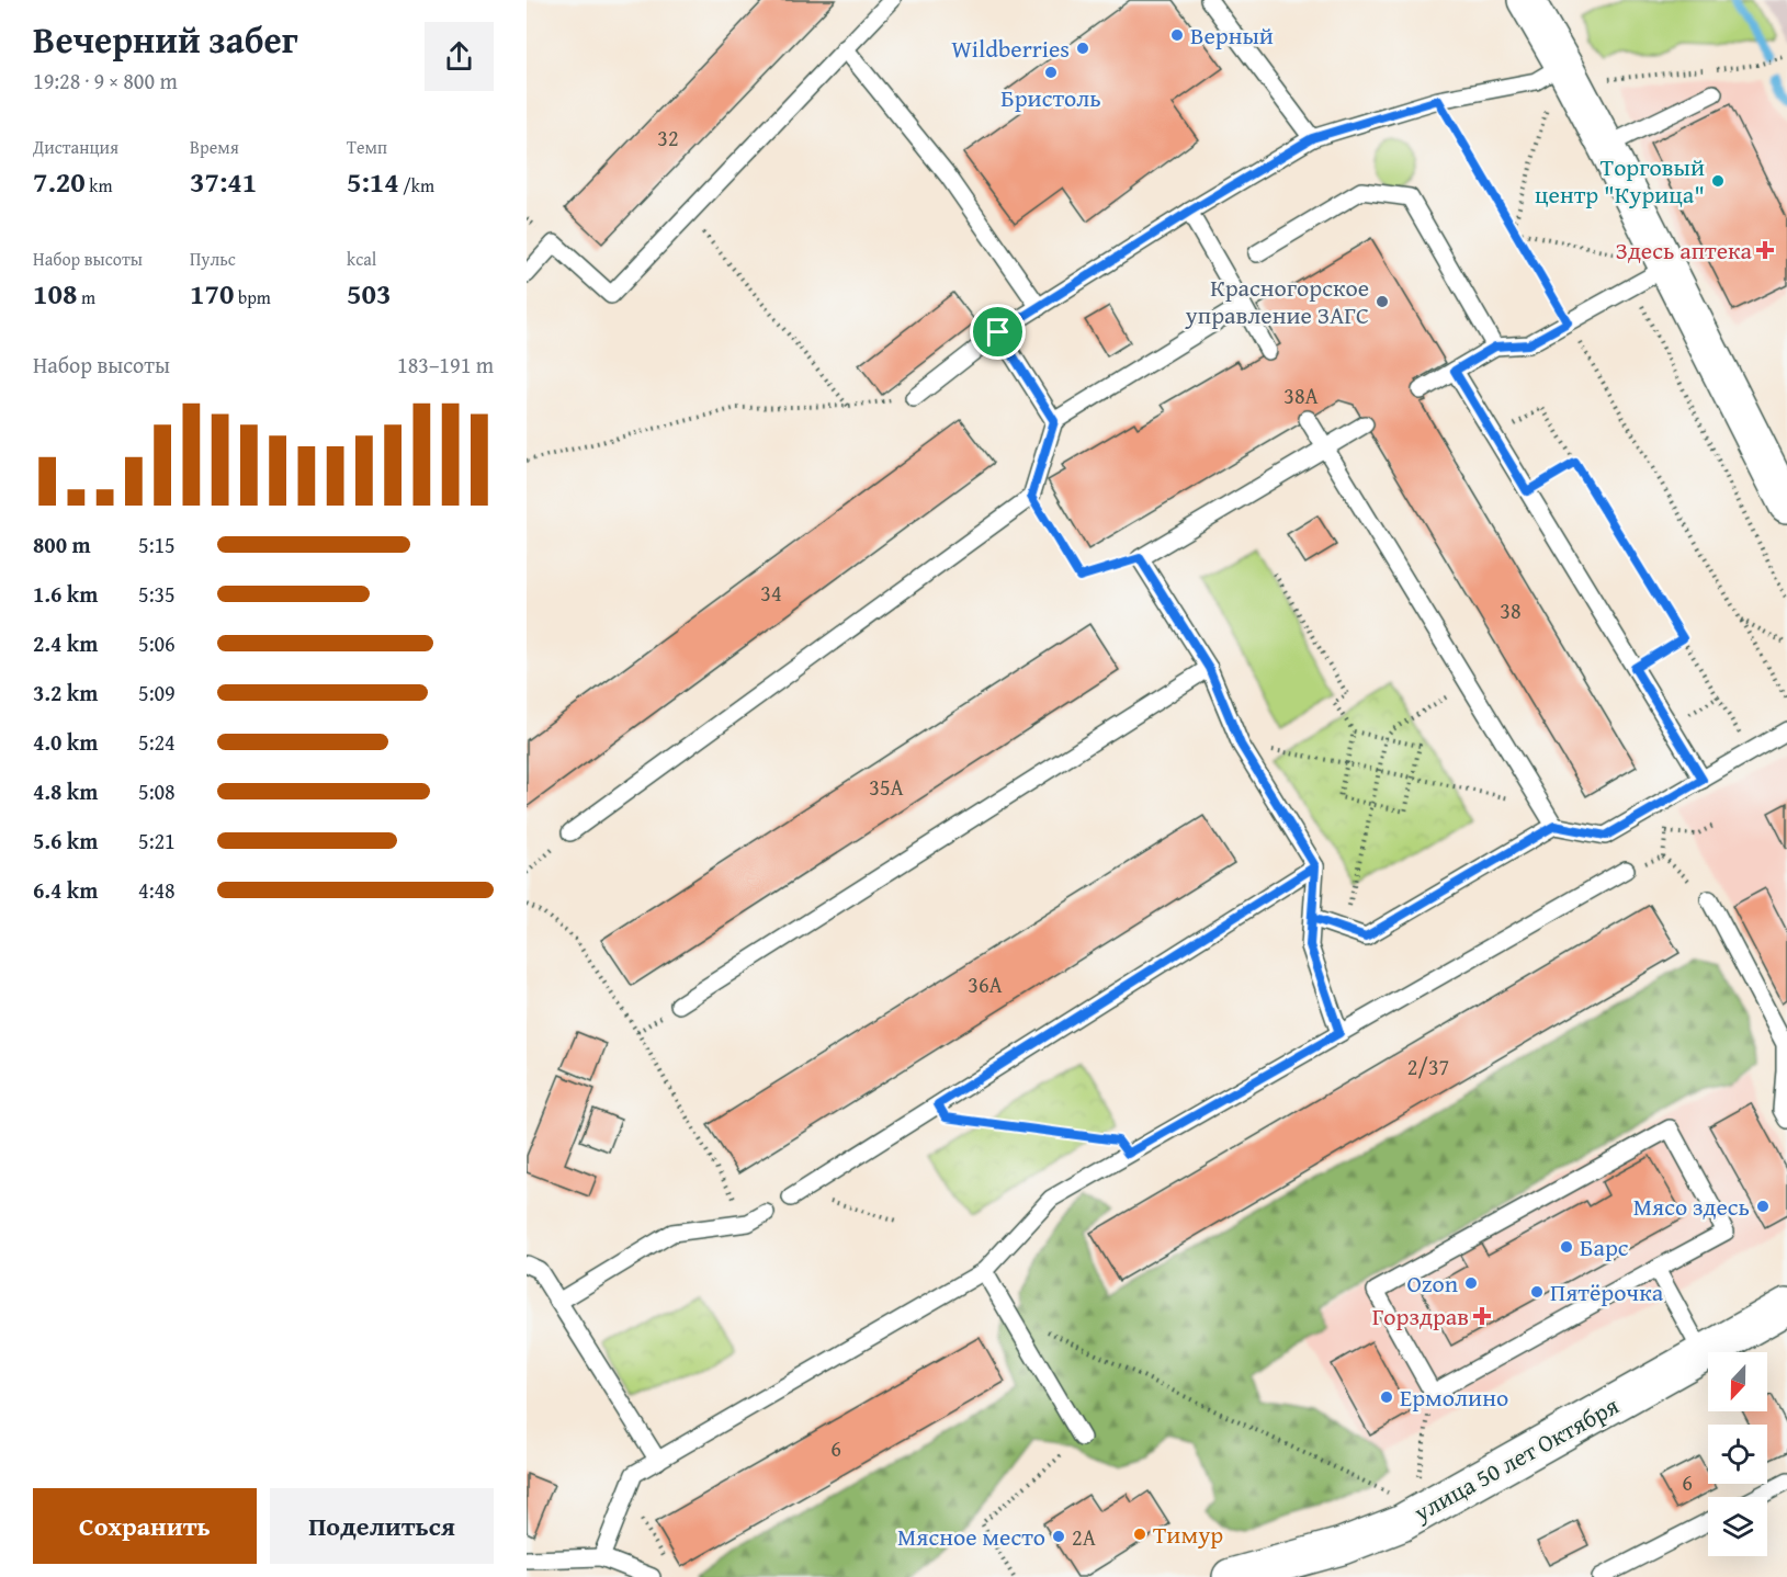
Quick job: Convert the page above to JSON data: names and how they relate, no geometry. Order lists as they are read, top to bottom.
{
  "streets": {
    "street": ["улица 50 лет Октября"]
  },
  "places": {
    "other": [
      "Верный",
      "Wildberries",
      "Бристоль",
      "Торговый центр \"Курица\"",
      "Красногорское управление ЗАГС",
      "Мясо здесь",
      "Барс",
      "Ozon",
      "Пятёрочка",
      "Ермолино",
      "Тимур",
      "Мясное место"
    ],
    "health": ["Здесь аптека", "Горздрав"]
  },
  "house_numbers": [
    "32",
    "38А",
    "34",
    "38",
    "35А",
    "36А",
    "2/37",
    "6",
    "6",
    "2А"
  ],
  "north": "bottom",
  "page": {
    "heading": ["Вечерний забег", "19:28 · 9 × 800 m"],
    "stats": [
      ["Дистанция", "7.20 km"],
      ["Время", "37:41"],
      ["Темп", "5:14 /km"],
      ["Набор высоты", "108 m"],
      ["Пульс", "170 bpm"],
      ["kcal", "503"]
    ],
    "chart": ["Набор высоты", "183–191 m"],
    "list": [
      {
        "name": "800 m",
        "note": "5:15"
      },
      {
        "name": "1.6 km",
        "note": "5:35"
      },
      {
        "name": "2.4 km",
        "note": "5:06"
      },
      {
        "name": "3.2 km",
        "note": "5:09"
      },
      {
        "name": "4.0 km",
        "note": "5:24"
      },
      {
        "name": "4.8 km",
        "note": "5:08"
      },
      {
        "name": "5.6 km",
        "note": "5:21"
      },
      {
        "name": "6.4 km",
        "note": "4:48"
      }
    ],
    "buttons": ["Сохранить", "Поделиться"]
  }
}
